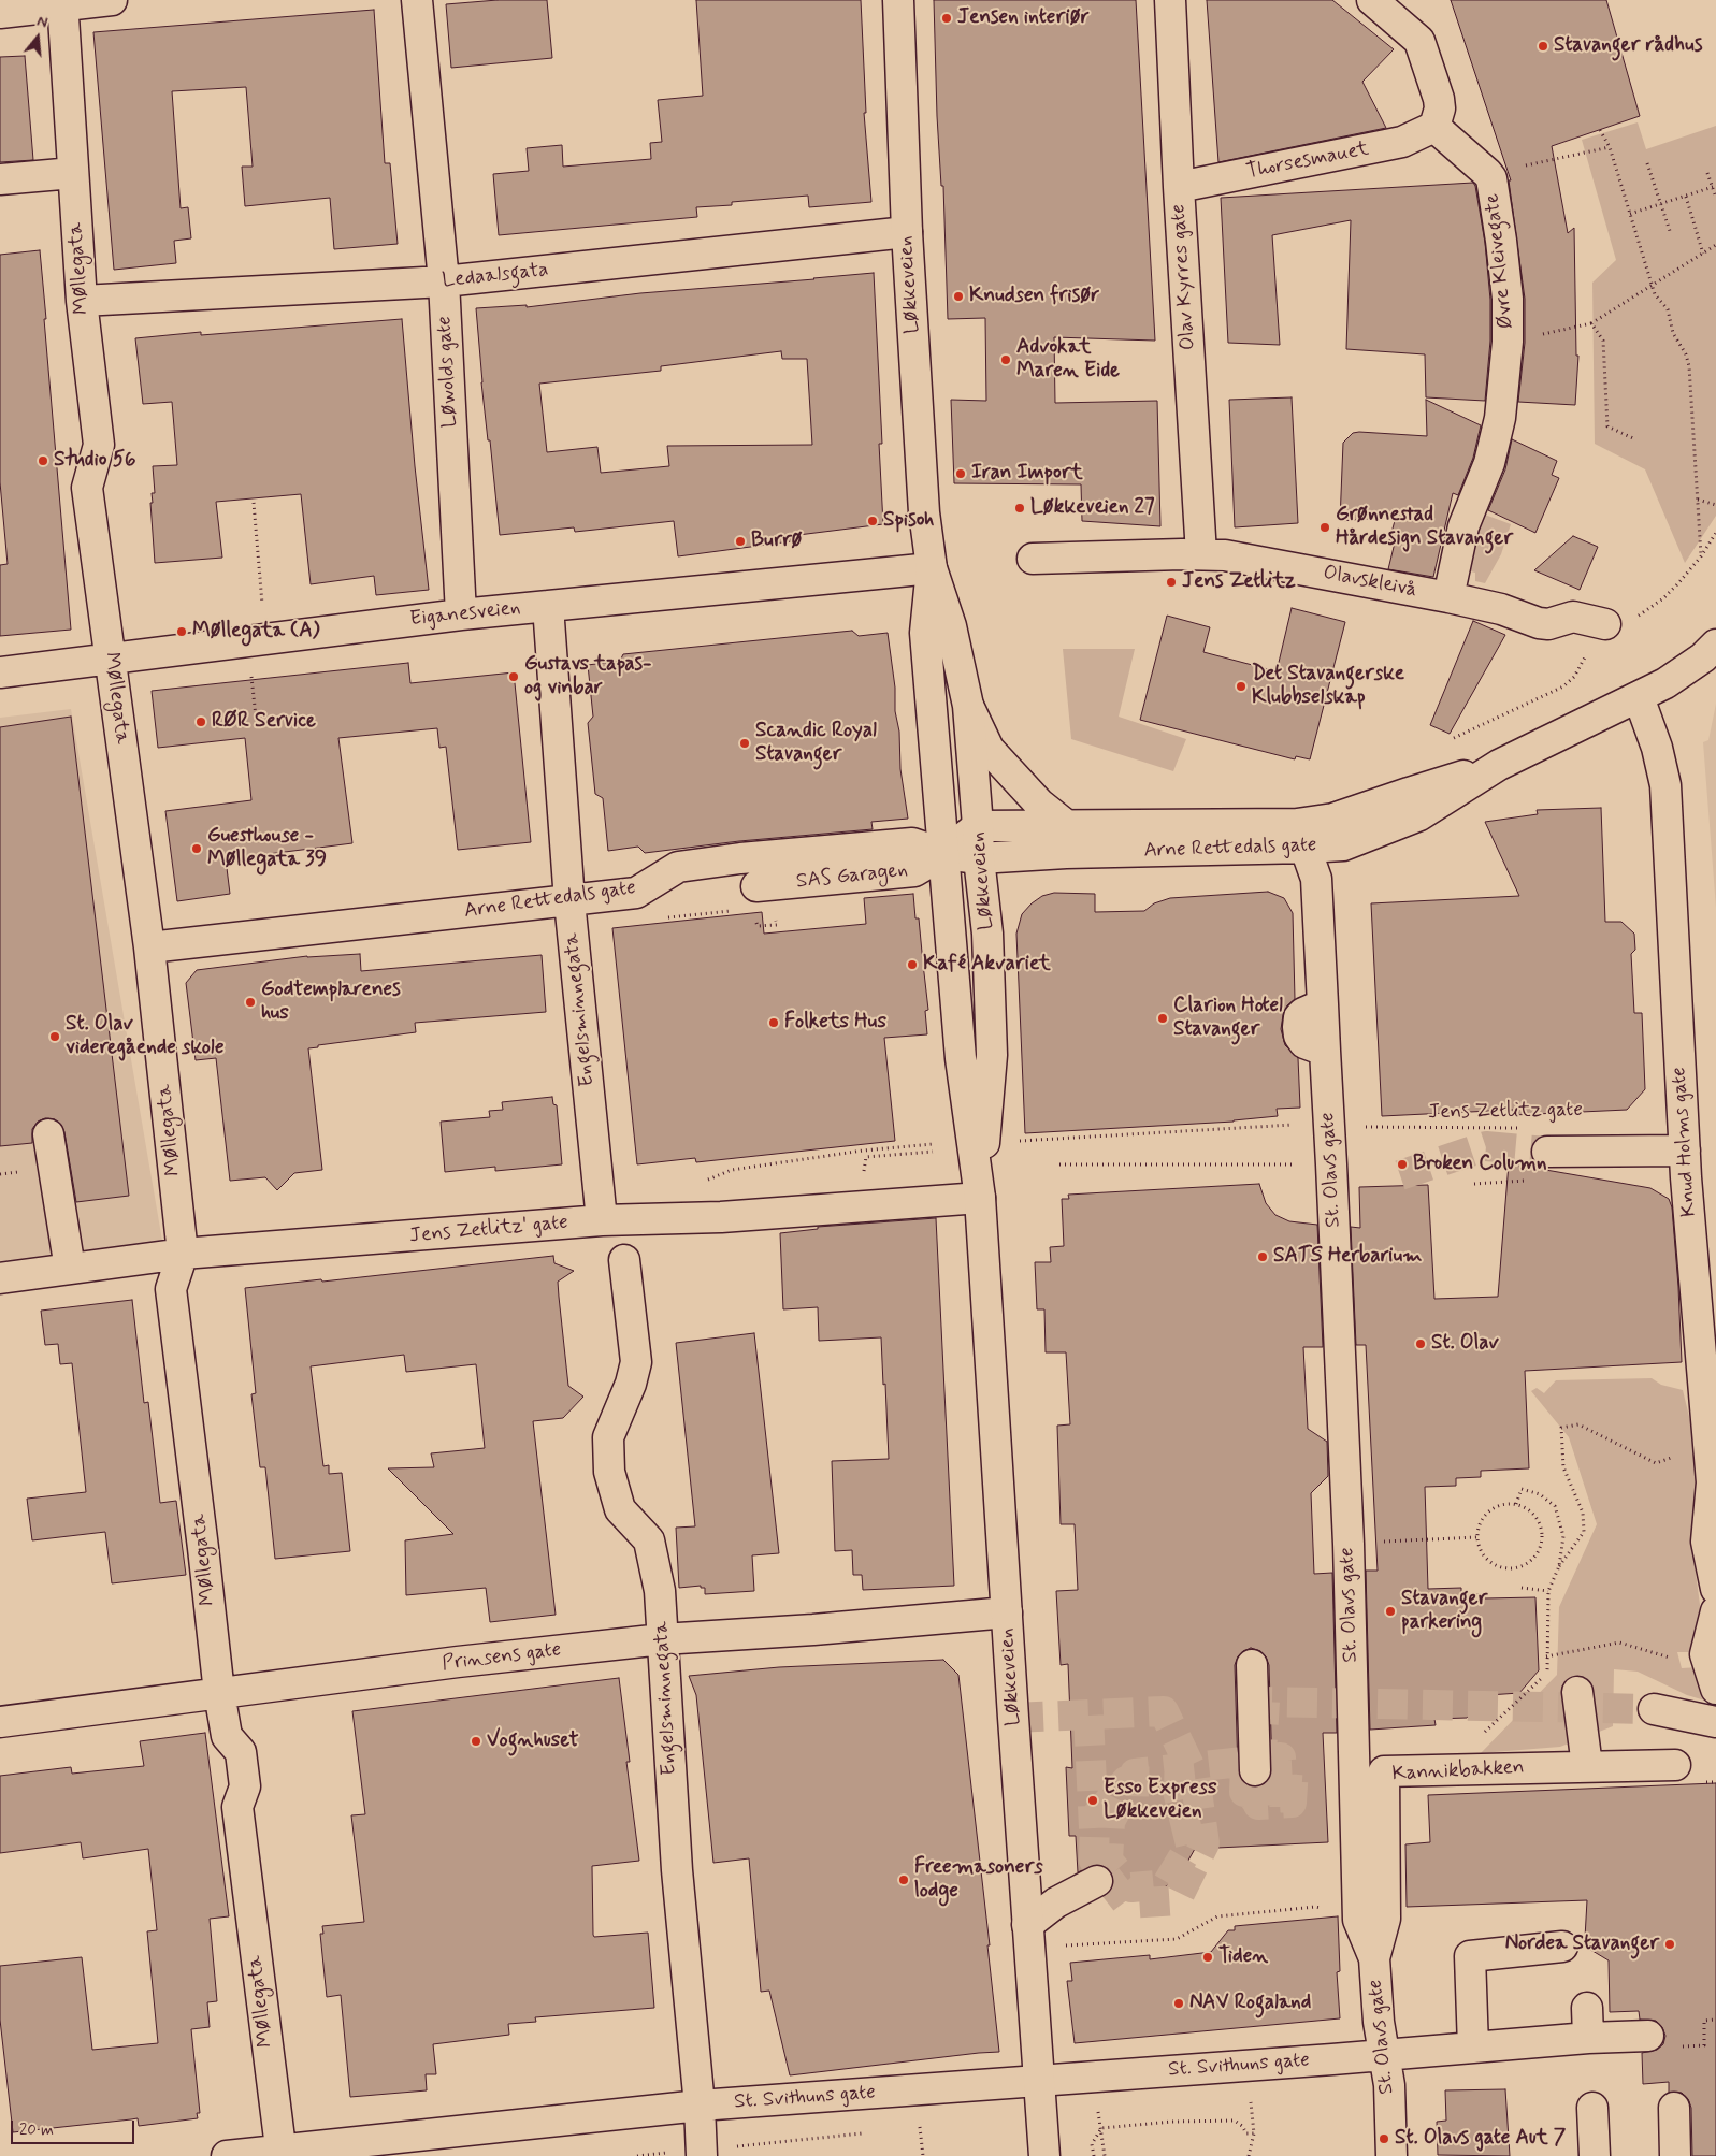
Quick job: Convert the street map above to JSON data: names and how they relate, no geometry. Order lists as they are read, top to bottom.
{
  "streets": {
    "street": [
      "Thorsesmauet",
      "Øvre Kleivegate",
      "Møllegata",
      "Ledaalsgata",
      "Olav Kyrres gate",
      "Løkkeveien",
      "Løwolds gate",
      "Olavskleivå",
      "Eiganesveien",
      "Arne Rettedals gate",
      "SAS Garagen",
      "Engelsminnegata",
      "Knud Holms gate",
      "St. Olavs gate",
      "Jens Zetlitz' gate",
      "Prinsens gate",
      "Kannikbakken",
      "St. Svithuns gate"
    ],
    "path": ["Jens Zetlitz gate"]
  },
  "crossings": [
    ["Thorsesmauet", "Øvre Kleivegate"],
    ["Thorsesmauet", "Olav Kyrres gate"],
    ["Øvre Kleivegate", "Olavskleivå"],
    ["Møllegata", "Ledaalsgata"],
    ["Møllegata", "Eiganesveien"],
    ["Møllegata", "Arne Rettedals gate"],
    ["Møllegata", "Jens Zetlitz' gate"],
    ["Møllegata", "Prinsens gate"],
    ["Møllegata", "St. Svithuns gate"],
    ["Ledaalsgata", "Løkkeveien"],
    ["Ledaalsgata", "Løwolds gate"],
    ["Olav Kyrres gate", "Olavskleivå"],
    ["Løkkeveien", "Eiganesveien"],
    ["Løkkeveien", "Arne Rettedals gate"],
    ["Løkkeveien", "SAS Garagen"],
    ["Løkkeveien", "Jens Zetlitz' gate"],
    ["Løkkeveien", "Prinsens gate"],
    ["Løkkeveien", "St. Svithuns gate"],
    ["Løwolds gate", "Eiganesveien"],
    ["Eiganesveien", "Engelsminnegata"],
    ["Arne Rettedals gate", "SAS Garagen"],
    ["Arne Rettedals gate", "Engelsminnegata"],
    ["Arne Rettedals gate", "Knud Holms gate"],
    ["Arne Rettedals gate", "St. Olavs gate"],
    ["Engelsminnegata", "Jens Zetlitz' gate"],
    ["Engelsminnegata", "Prinsens gate"],
    ["Engelsminnegata", "St. Svithuns gate"],
    ["Jens Zetlitz gate", "St. Olavs gate"],
    ["St. Olavs gate", "Kannikbakken"],
    ["St. Olavs gate", "St. Svithuns gate"]
  ],
  "places": [
    "Jensen interiør",
    "Stavanger rådhus",
    "Knudsen frisør",
    "Advokat Maren Eide",
    "Studio 56",
    "Iran Import",
    "Løkkeveien 27",
    "Spisoh",
    "Grønnestad Hårdesign Stavanger",
    "Burrø",
    "Jens Zetlitz",
    "Møllegata (A)",
    "Gustavs tapas- og vinbar",
    "Det Stavangerske Klubbselskap",
    "RØR Service",
    "Scandic Royal Stavanger",
    "Guesthouse - Møllegata 39",
    "Kafé Akvariet",
    "Godtemplarenes hus",
    "Clarion Hotel Stavanger",
    "Folkets Hus",
    "St. Olav videregående skole",
    "Broken Column",
    "SATS Herbarium",
    "St. Olav",
    "Stavanger parkering",
    "Vognhuset",
    "Esso Express Løkkeveien",
    "Freemasoners lodge",
    "Nordea Stavanger",
    "Tiden",
    "NAV Rogaland",
    "St. Olavs gate Aut 7"
  ],
  "scale_bar": "20 m",
  "north": "top"
}
